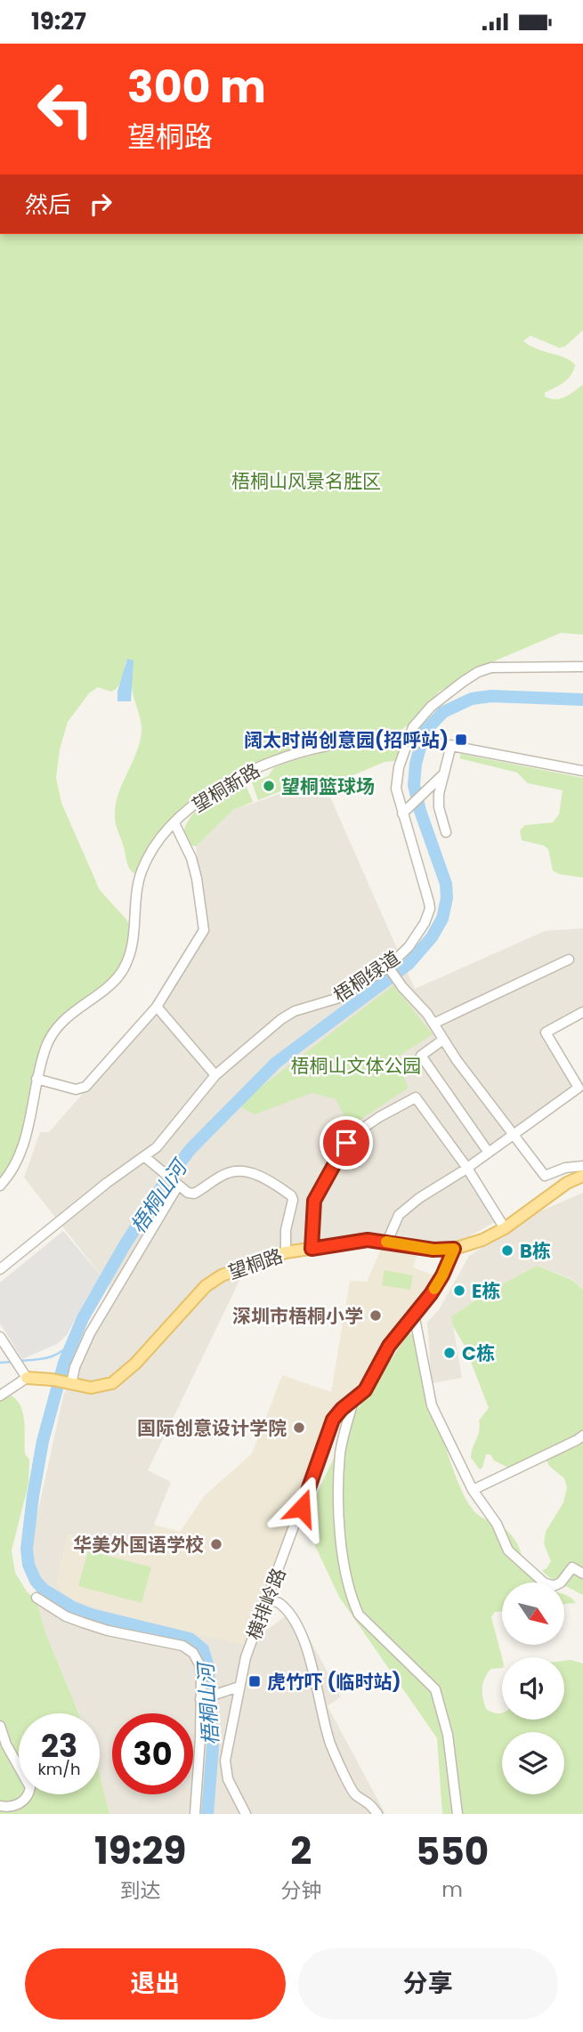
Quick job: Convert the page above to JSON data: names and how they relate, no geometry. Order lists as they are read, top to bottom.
{
  "streets": {
    "main road": ["望桐路"],
    "street": ["望桐新路", "梧桐绿道", "横排岭路"]
  },
  "crossings": [
    ["望桐路", "横排岭路"]
  ],
  "water": ["梧桐山河"],
  "parks": ["梧桐山风景名胜区", "梧桐山文体公园"],
  "places": {
    "transit": ["阔太时尚创意园(招呼站)", "虎竹吓 (临时站)"],
    "other": [
      "望桐篮球场",
      "B栋",
      "E栋",
      "深圳市梧桐小学",
      "C栋",
      "国际创意设计学院",
      "华美外国语学校"
    ]
  },
  "north": "bottom right",
  "page": {
    "status": "19:27",
    "turn": ["300 m", "望桐路"],
    "then": "然后",
    "speed": "23 km/h",
    "limit": "30",
    "eta": [
      "19:29",
      "到达",
      "2",
      "分钟",
      "550",
      "m"
    ],
    "buttons": ["退出", "分享"]
  }
}
